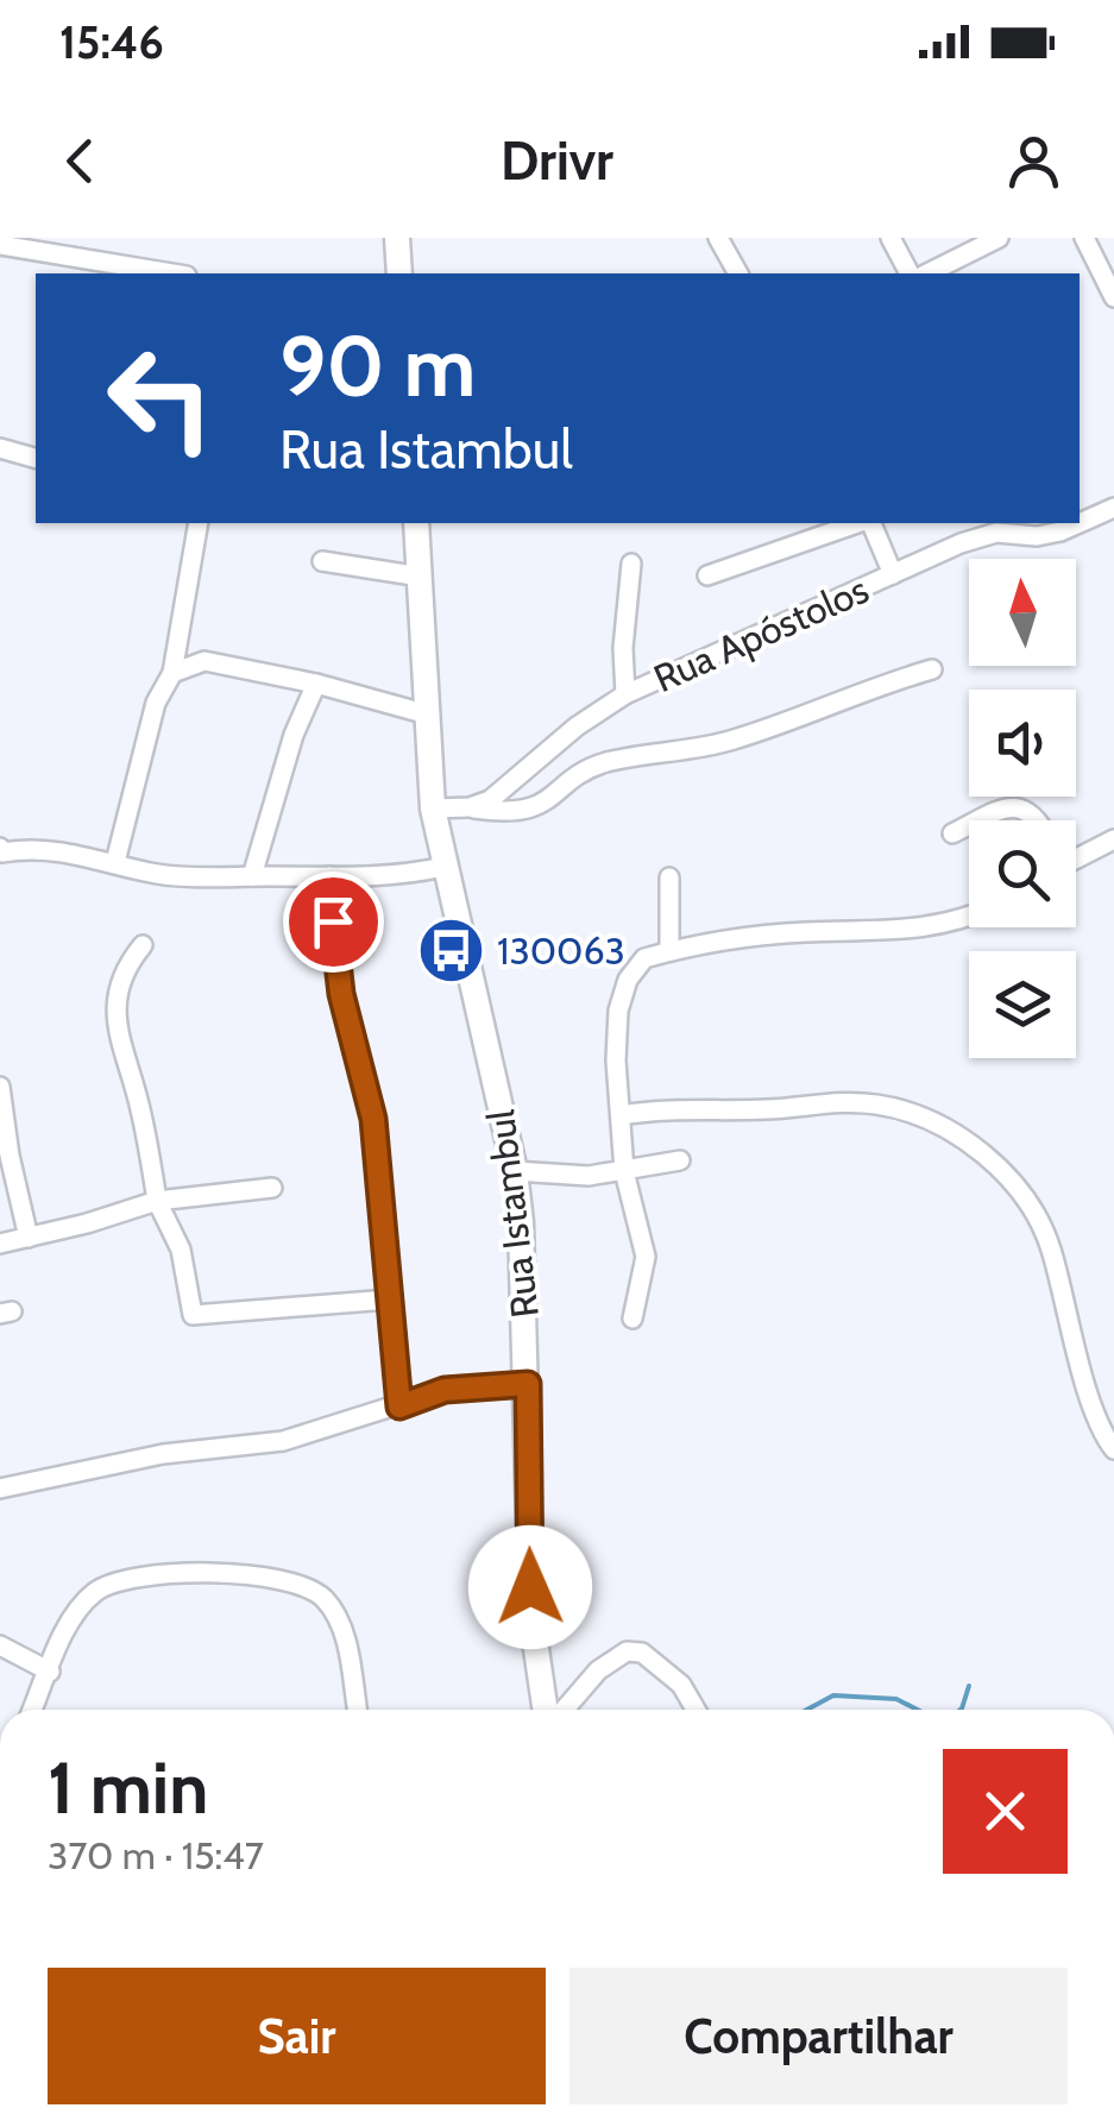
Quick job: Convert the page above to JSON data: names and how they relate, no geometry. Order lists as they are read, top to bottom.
{
  "streets": {
    "main road": ["Rua Istambul"],
    "street": ["Rua Apóstolos"]
  },
  "places": {
    "bus stop": ["130063"]
  },
  "north": "top",
  "page": {
    "status": "15:46",
    "header": "Drivr",
    "turn": ["90 m", "Rua Istambul"],
    "heading": ["1 min", "370 m · 15:47"],
    "buttons": ["Sair", "Compartilhar"]
  }
}
